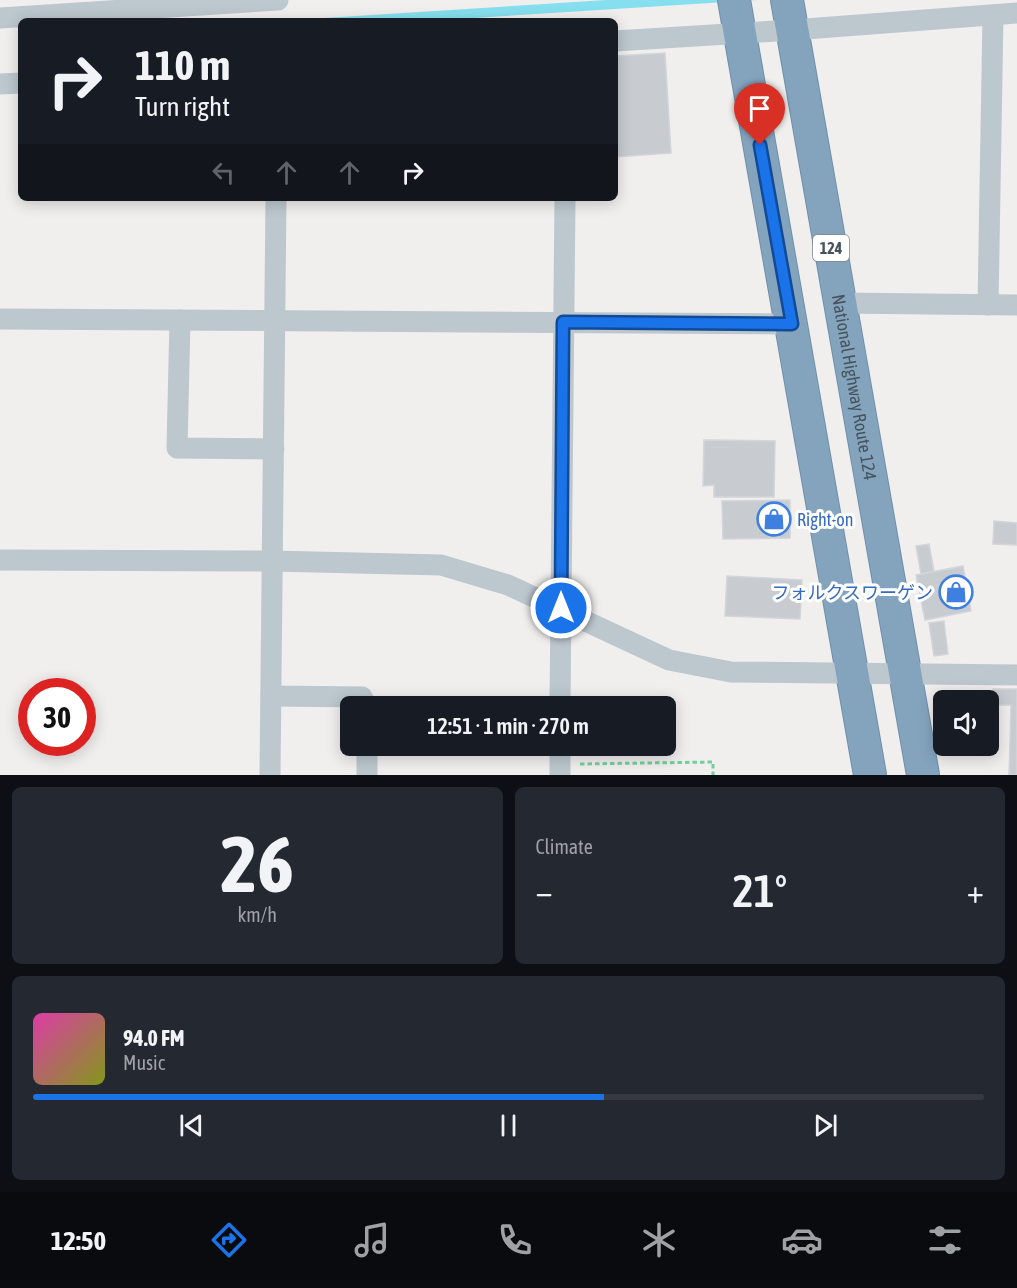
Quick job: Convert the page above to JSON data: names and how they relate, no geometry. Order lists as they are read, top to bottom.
{
  "streets": {
    "highway": ["124", "National Highway Route 124"]
  },
  "places": {
    "shop": ["Right-on", "フォルクスワーゲン"]
  },
  "page": {
    "turn": ["110 m", "Turn right"],
    "limit": "30",
    "trip": "12:51 · 1 min · 270 m",
    "tile": [
      ["26", "km/h"],
      "Climate"
    ],
    "heat": ["−", "21°", "+"],
    "song": ["94.0 FM", "Music"],
    "tabs": "12:50"
  }
}
